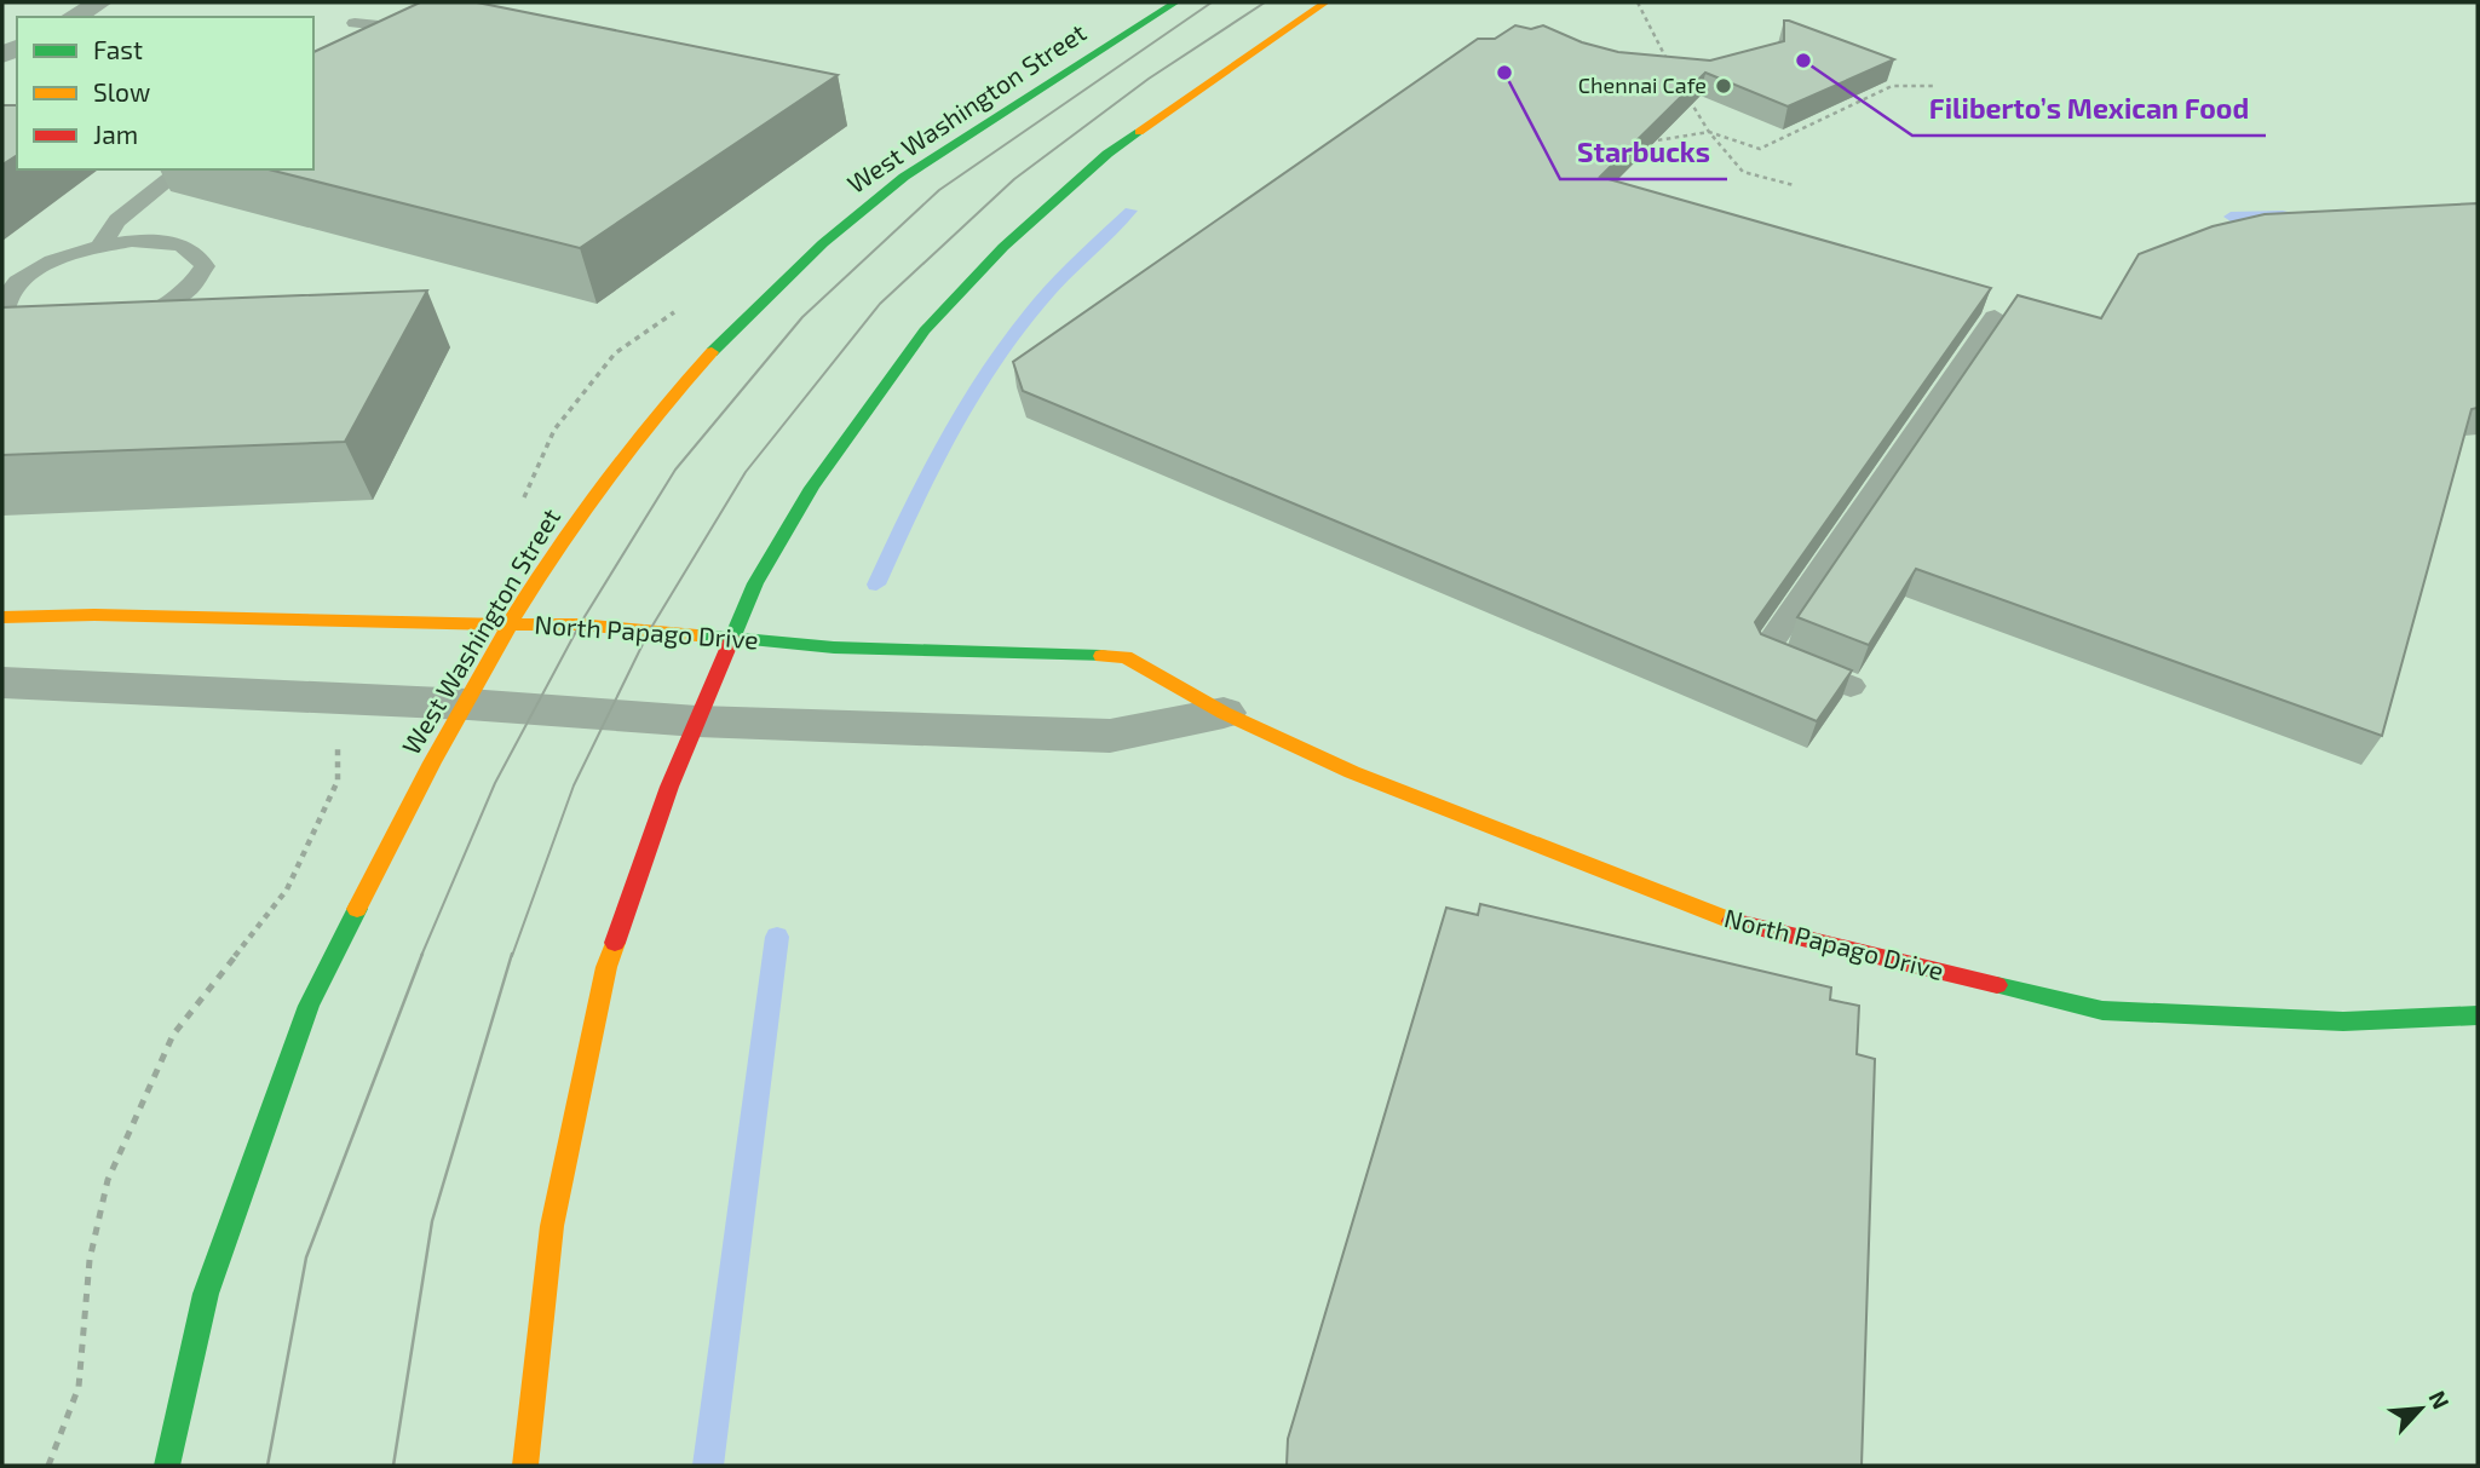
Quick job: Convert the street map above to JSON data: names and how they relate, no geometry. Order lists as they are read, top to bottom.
{
  "streets": {
    "main road": ["West Washington Street", "North Papago Drive"]
  },
  "crossings": [
    ["West Washington Street", "North Papago Drive"]
  ],
  "places": ["Filiberto’s Mexican Food", "Starbucks", "Chennai Cafe"],
  "legend": ["Fast", "Slow", "Jam"],
  "north": "top right"
}
